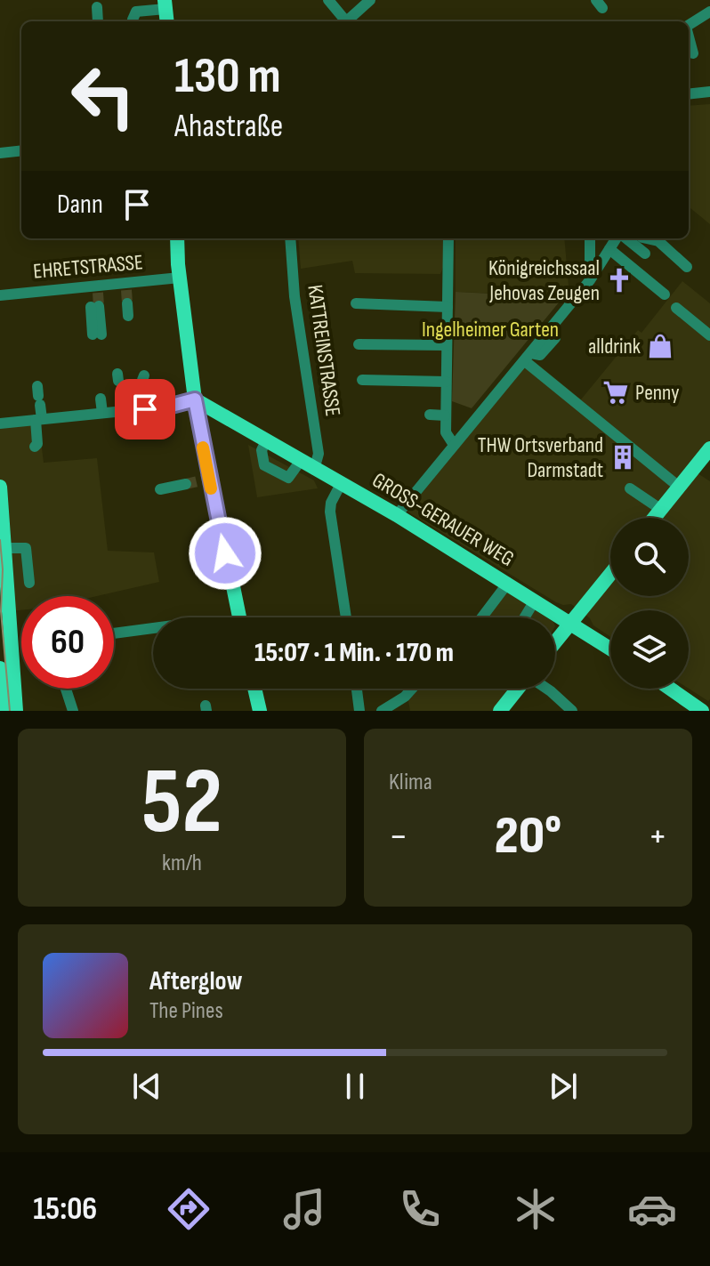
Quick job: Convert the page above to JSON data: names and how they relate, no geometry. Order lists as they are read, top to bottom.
{
  "streets": {
    "main road": ["GROSS-GERAUER WEG"],
    "street": ["EHRETSTRASSE", "KATTREINSTRASSE"]
  },
  "crossings": [
    ["KATTREINSTRASSE", "GROSS-GERAUER WEG"]
  ],
  "parks": ["Ingelheimer Garten"],
  "places": {
    "church": ["Königreichssaal Jehovas Zeugen"],
    "shop": ["alldrink"],
    "supermarket": ["Penny"],
    "building": ["THW Ortsverband Darmstadt"]
  },
  "page": {
    "turn": ["130 m", "Ahastraße"],
    "then": "Dann",
    "limit": "60",
    "trip": "15:07 · 1 Min. · 170 m",
    "tile": [
      ["52", "km/h"],
      "Klima"
    ],
    "heat": ["−", "20°", "+"],
    "song": ["Afterglow", "The Pines"],
    "tabs": "15:06"
  }
}
